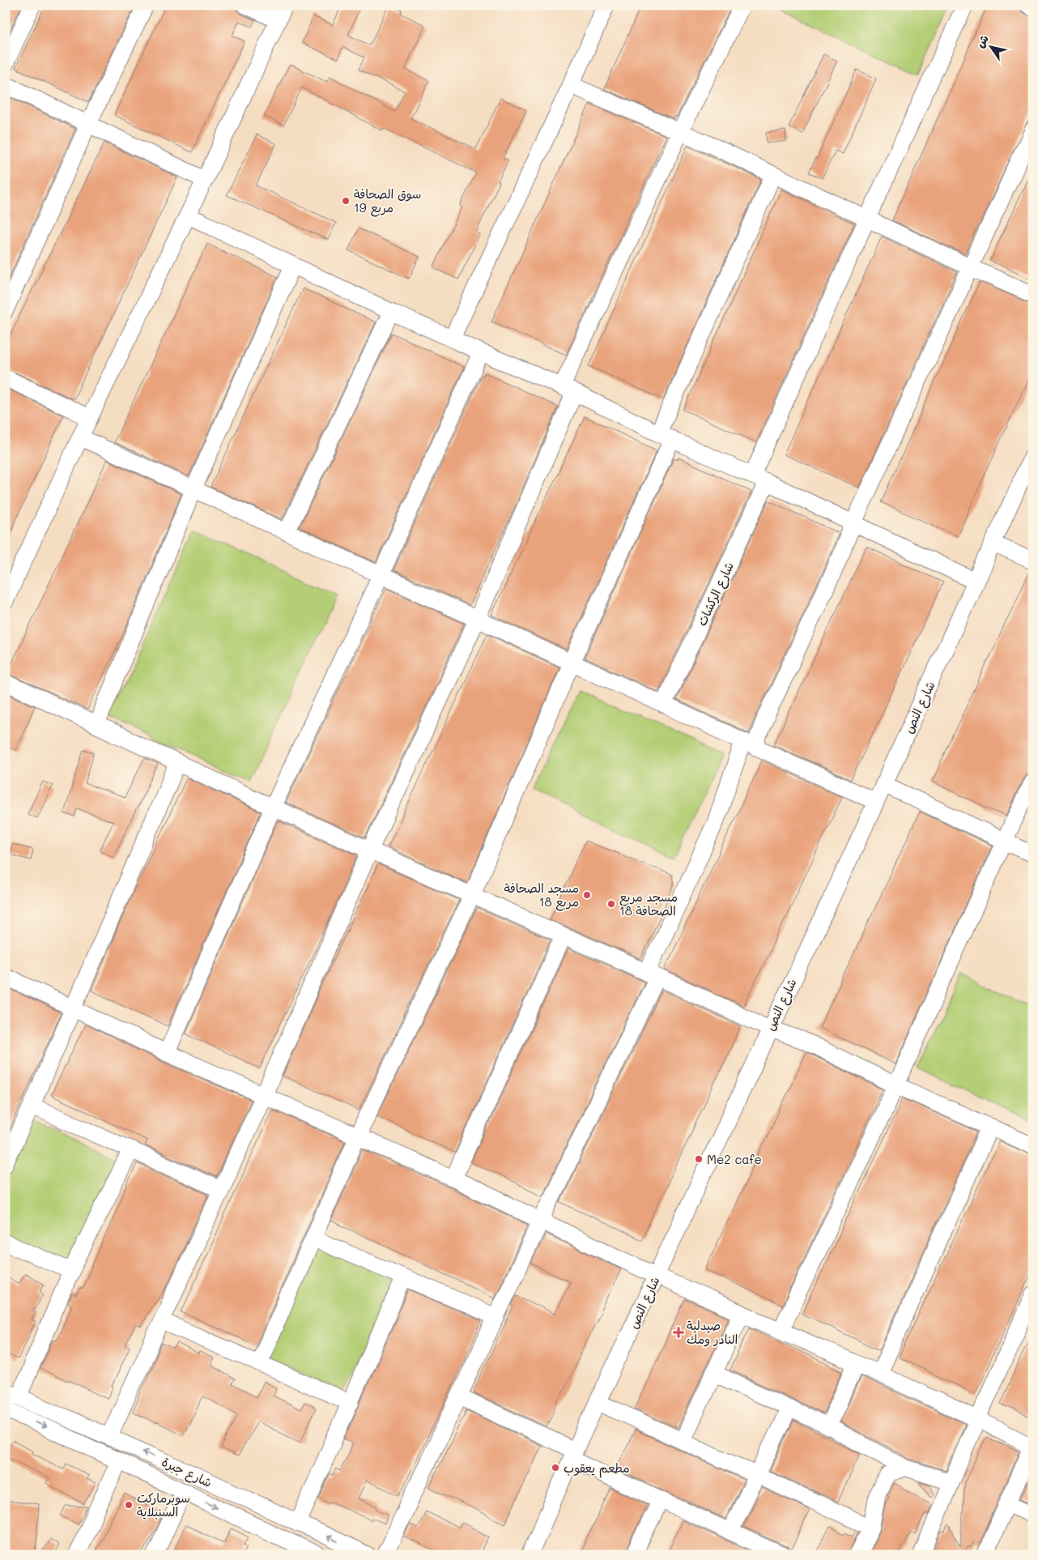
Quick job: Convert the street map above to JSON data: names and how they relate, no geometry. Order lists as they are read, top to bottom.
{
  "streets": {
    "street": ["شارع الركشات", "شارع النص", "شارع جبرة"]
  },
  "places": {
    "other": [
      "سوق الصحافة مربع 19",
      "مسجد الصحافة مربع 18",
      "مسجد مربع 18 الصحافة",
      "Me2 cafe",
      "مطعم يعقوب",
      "سوبرماركت السنبلاية"
    ],
    "health": ["صيدلية النادر ومك"]
  },
  "north": "top left"
}
